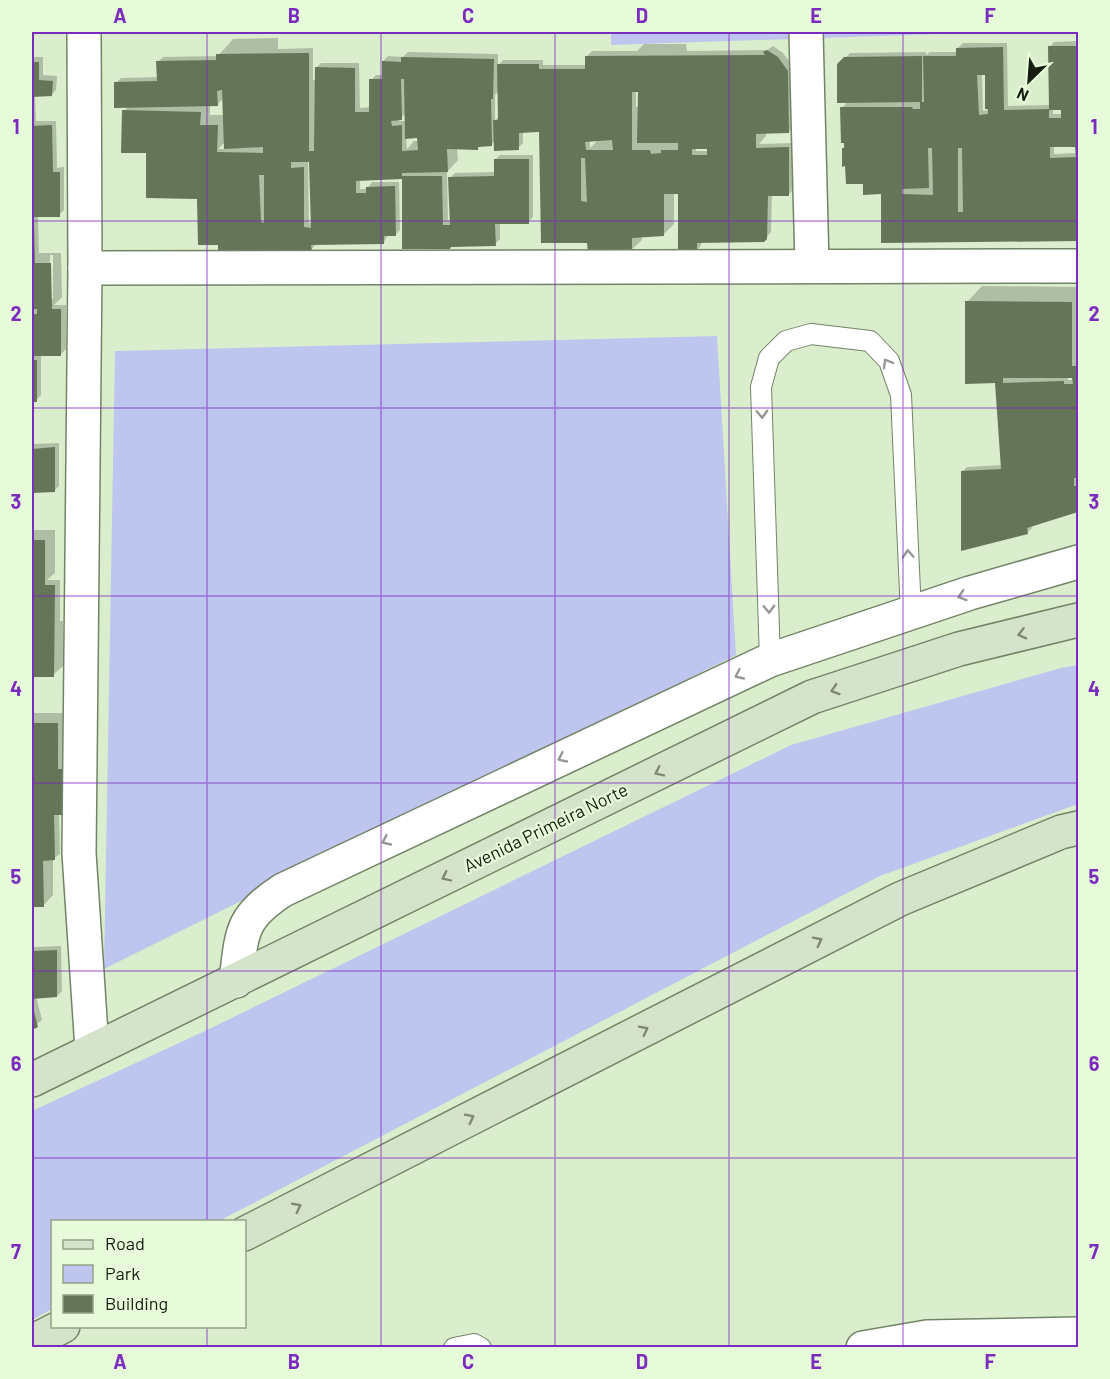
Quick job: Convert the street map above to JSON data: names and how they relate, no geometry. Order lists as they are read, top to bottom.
{
  "streets": {
    "main road": ["Avenida Primeira Norte"]
  },
  "legend": ["Road", "Park", "Building"],
  "north": "bottom left",
  "grid": {
    "columns": [
      "A",
      "B",
      "C",
      "D",
      "E",
      "F"
    ],
    "rows": [
      "1",
      "2",
      "3",
      "4",
      "5",
      "6",
      "7"
    ]
  }
}
